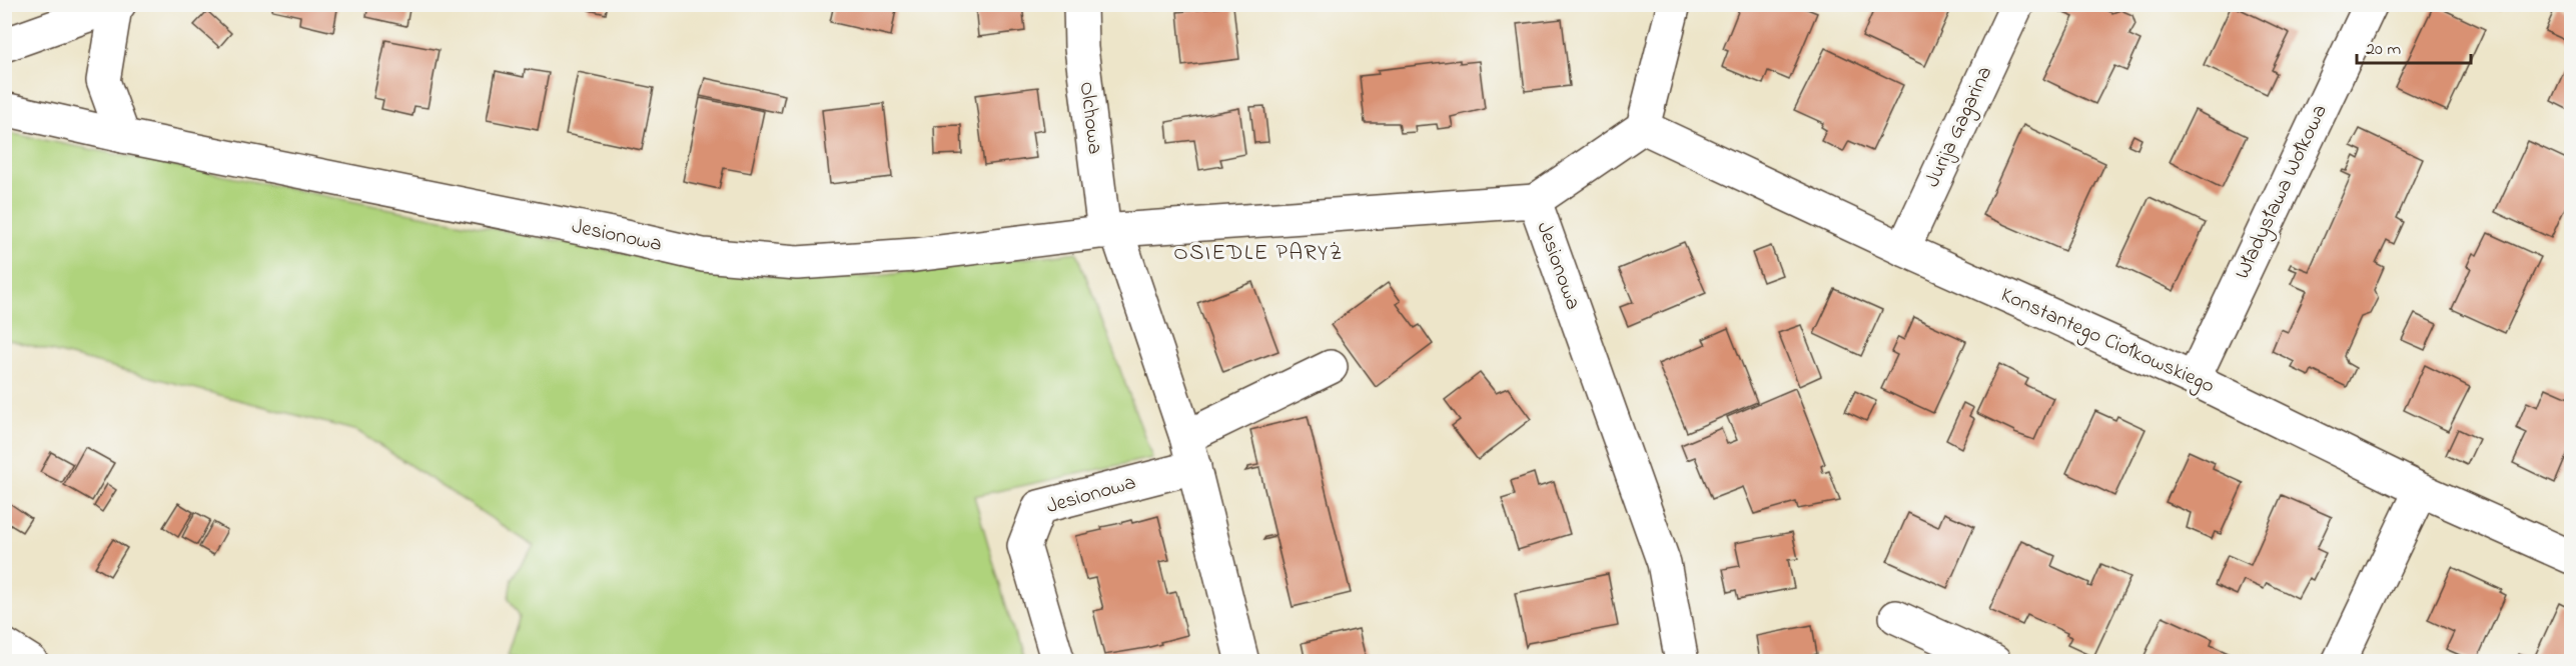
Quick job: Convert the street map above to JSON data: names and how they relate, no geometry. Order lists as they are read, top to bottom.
{
  "streets": {
    "street": [
      "Olchowa",
      "Jurija Gagarina",
      "Władysława Wołkowa",
      "Jesionowa",
      "Konstantego Ciołkowskiego"
    ]
  },
  "crossings": [
    ["Olchowa", "Jesionowa"],
    ["Jurija Gagarina", "Konstantego Ciołkowskiego"],
    ["Władysława Wołkowa", "Konstantego Ciołkowskiego"]
  ],
  "districts": ["OSIEDLE PARYŻ"],
  "scale_bar": "20 m"
}
